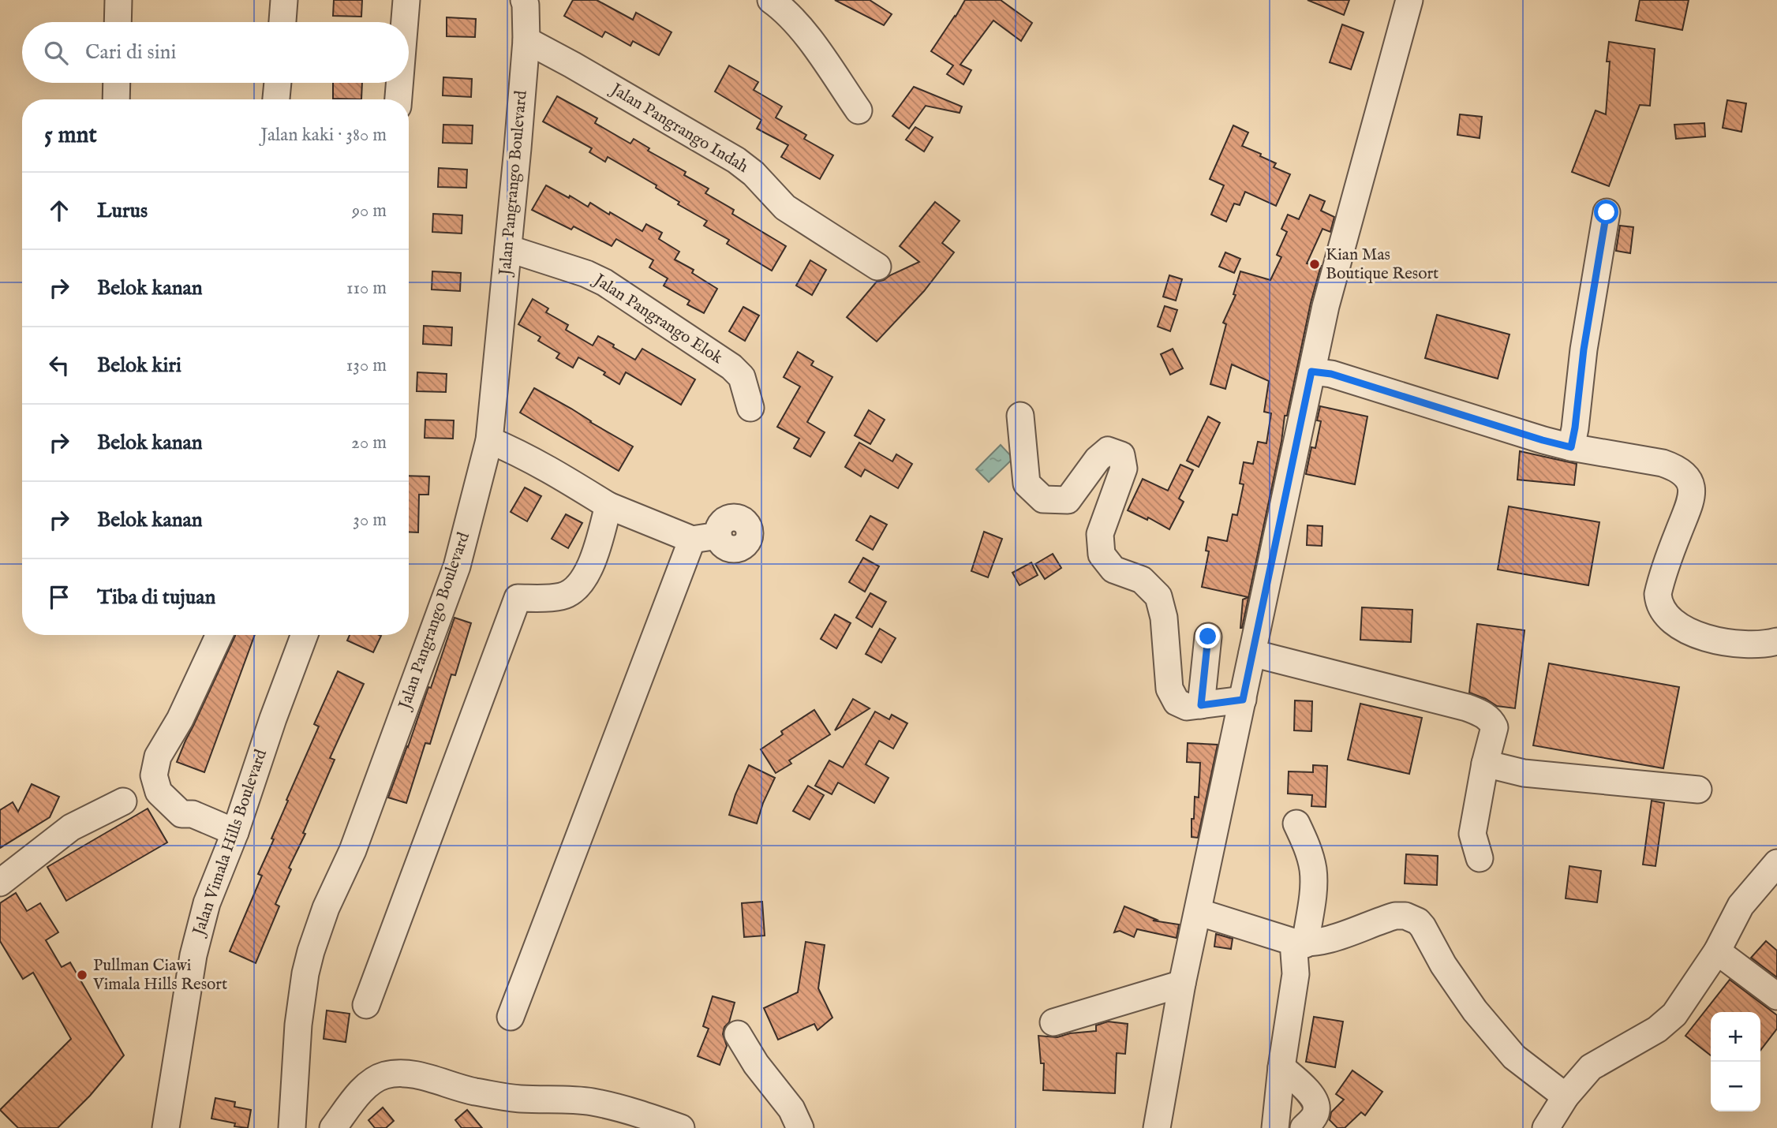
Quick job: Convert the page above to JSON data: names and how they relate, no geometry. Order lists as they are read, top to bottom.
{
  "streets": {
    "street": [
      "Jalan Pangrango Indah",
      "Jalan Pangrango Boulevard",
      "Jalan Pangrango Elok",
      "Jalan Vimala Hills Boulevard"
    ]
  },
  "crossings": [
    ["Jalan Pangrango Indah", "Jalan Pangrango Boulevard"],
    ["Jalan Pangrango Boulevard", "Jalan Pangrango Elok"]
  ],
  "places": ["Kian Mas Boutique Resort", "Pullman Ciawi Vimala Hills Resort"],
  "page": {
    "search": "Cari di sini",
    "heading": ["5 mnt", "Jalan kaki · 380 m"],
    "list": [
      ["Lurus", "90 m"],
      ["Belok kanan", "110 m"],
      ["Belok kiri", "130 m"],
      ["Belok kanan", "20 m"],
      ["Belok kanan", "30 m"],
      "Tiba di tujuan"
    ],
    "map_buttons": ["+", "−"]
  }
}
